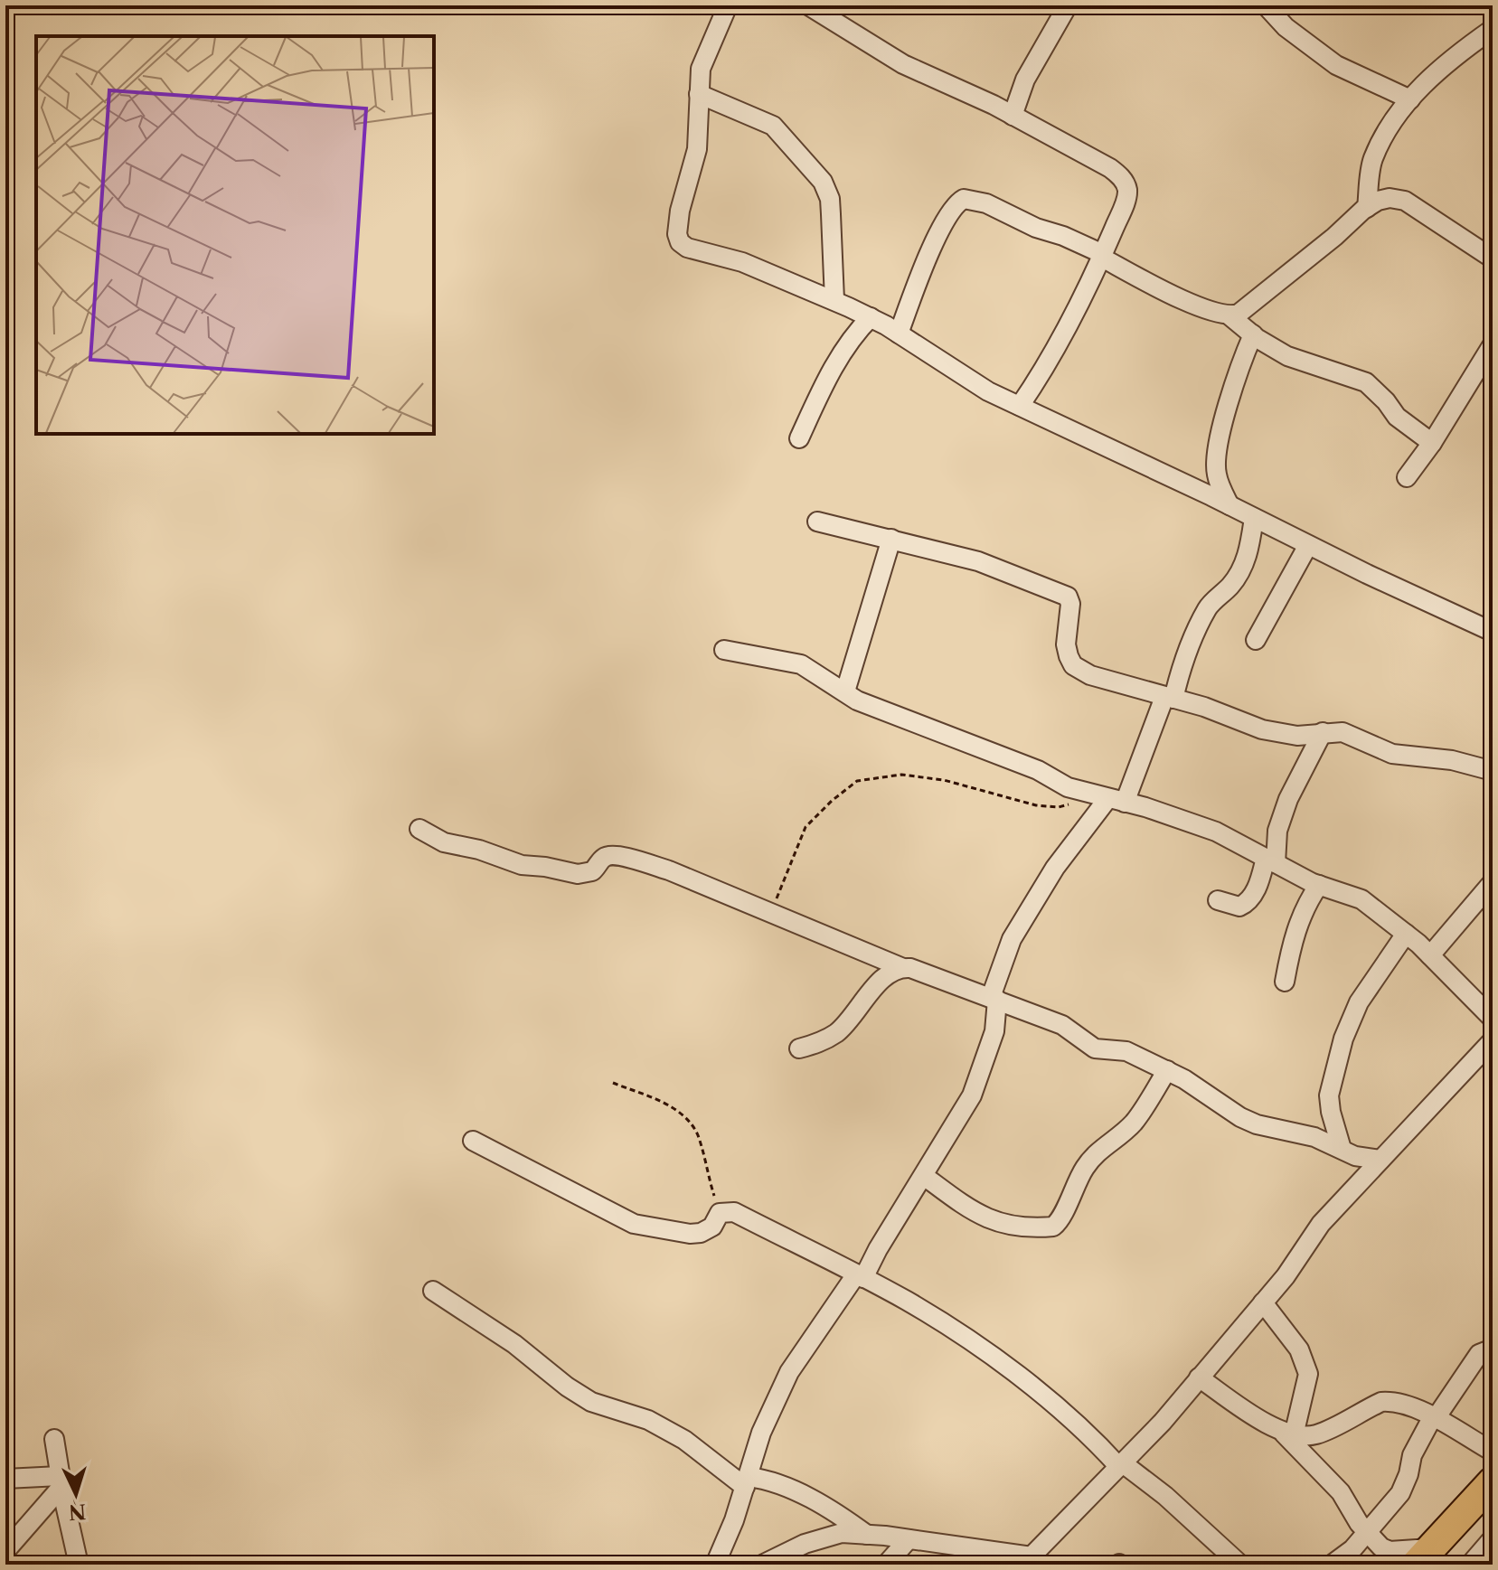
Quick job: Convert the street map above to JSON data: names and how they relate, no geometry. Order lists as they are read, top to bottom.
{
  "north": "bottom"
}
